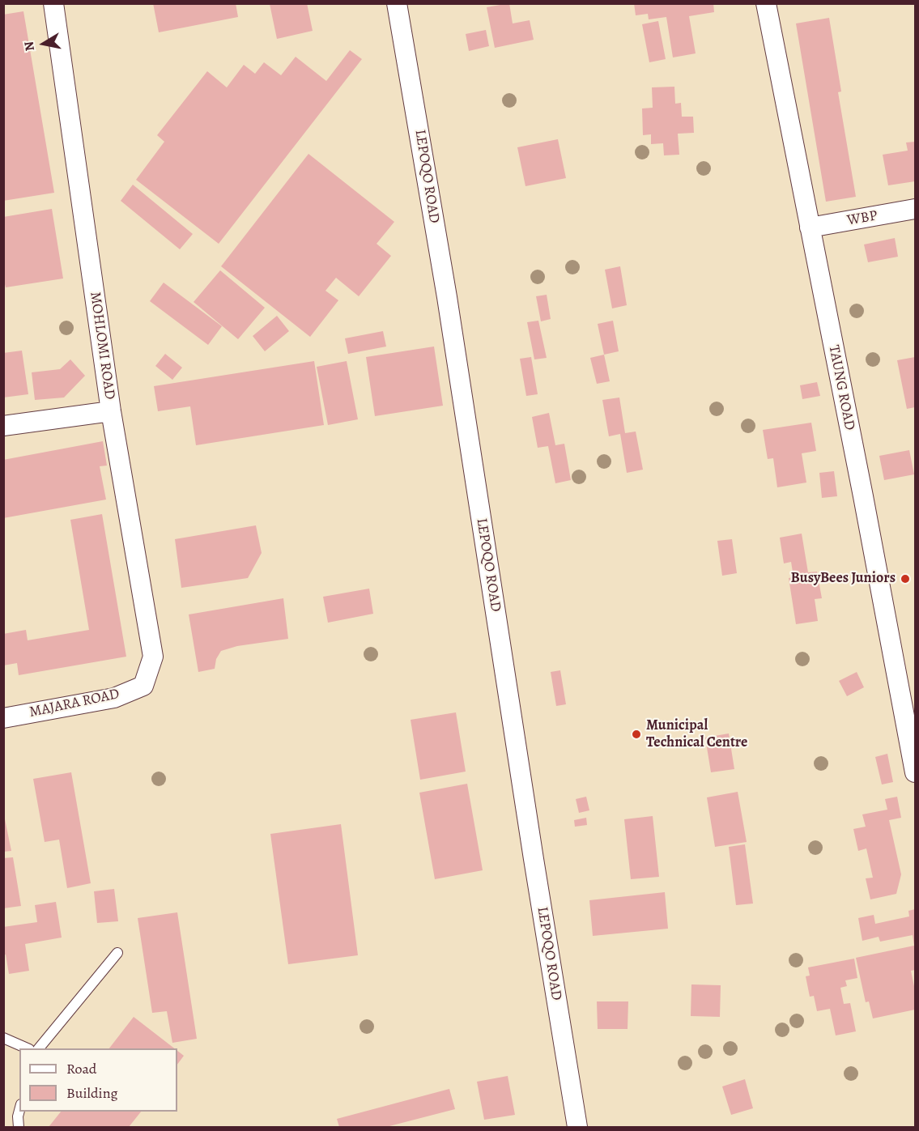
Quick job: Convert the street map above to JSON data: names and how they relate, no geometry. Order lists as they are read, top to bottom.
{
  "streets": {
    "street": [
      "LEPOQO ROAD",
      "WBP",
      "MOHLOMI ROAD",
      "TAUNG ROAD",
      "MAJARA ROAD"
    ]
  },
  "crossings": [
    ["WBP", "TAUNG ROAD"],
    ["MOHLOMI ROAD", "MAJARA ROAD"]
  ],
  "places": ["BusyBees Juniors", "Municipal Technical Centre"],
  "legend": ["Road", "Building"],
  "north": "left"
}
